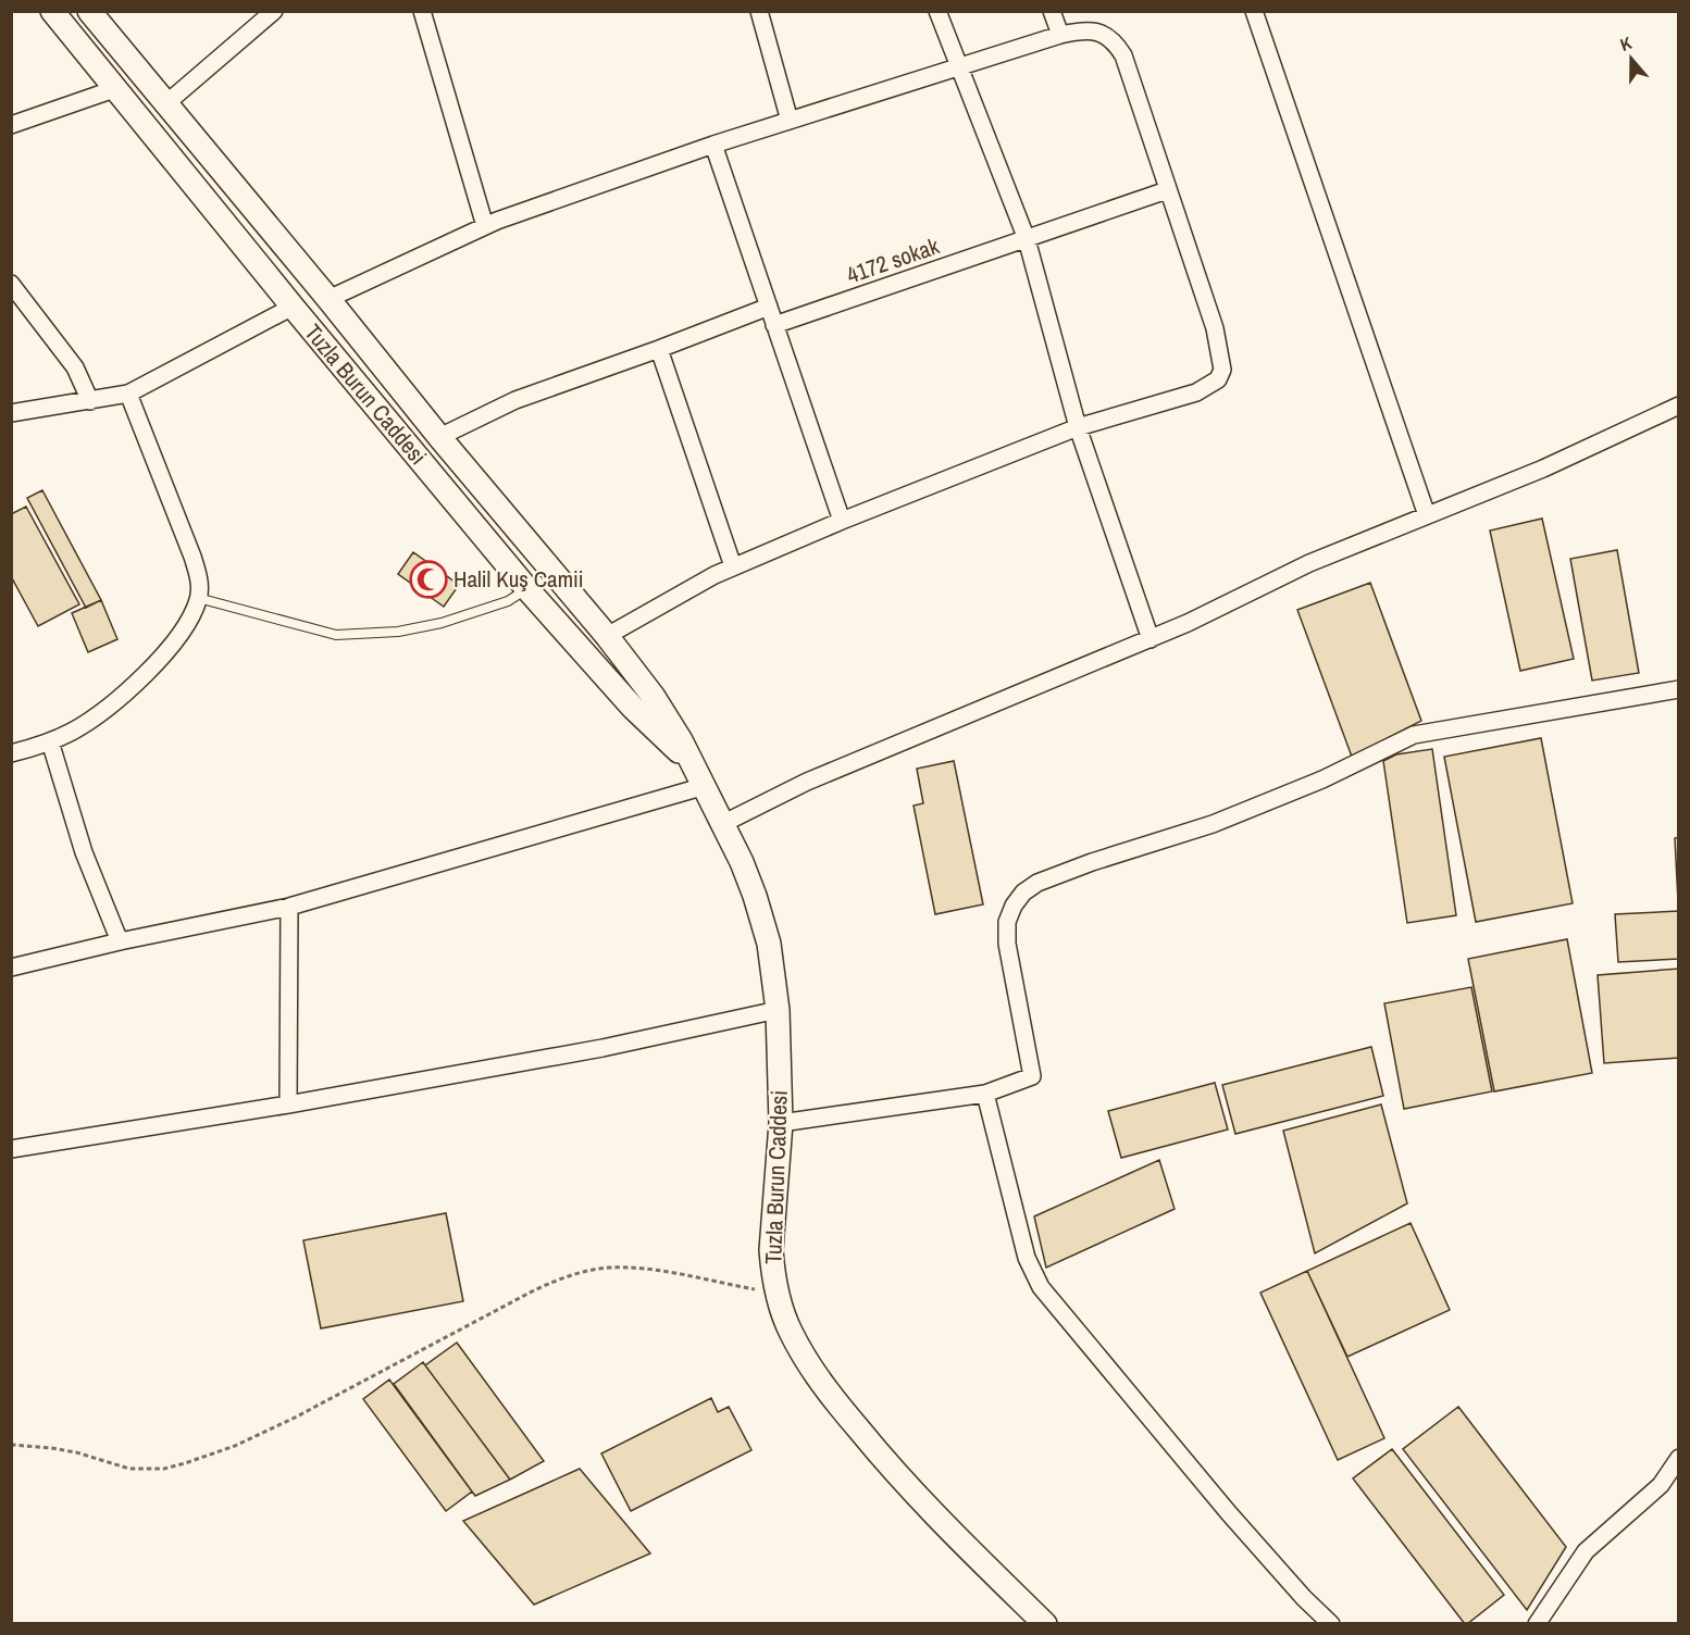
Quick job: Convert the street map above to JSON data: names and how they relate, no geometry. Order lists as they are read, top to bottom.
{
  "streets": {
    "main road": ["Tuzla Burun Caddesi"],
    "street": ["4172 sokak"]
  },
  "places": {
    "mosque": ["Halil Kuş Camii"]
  },
  "north": "top"
}
